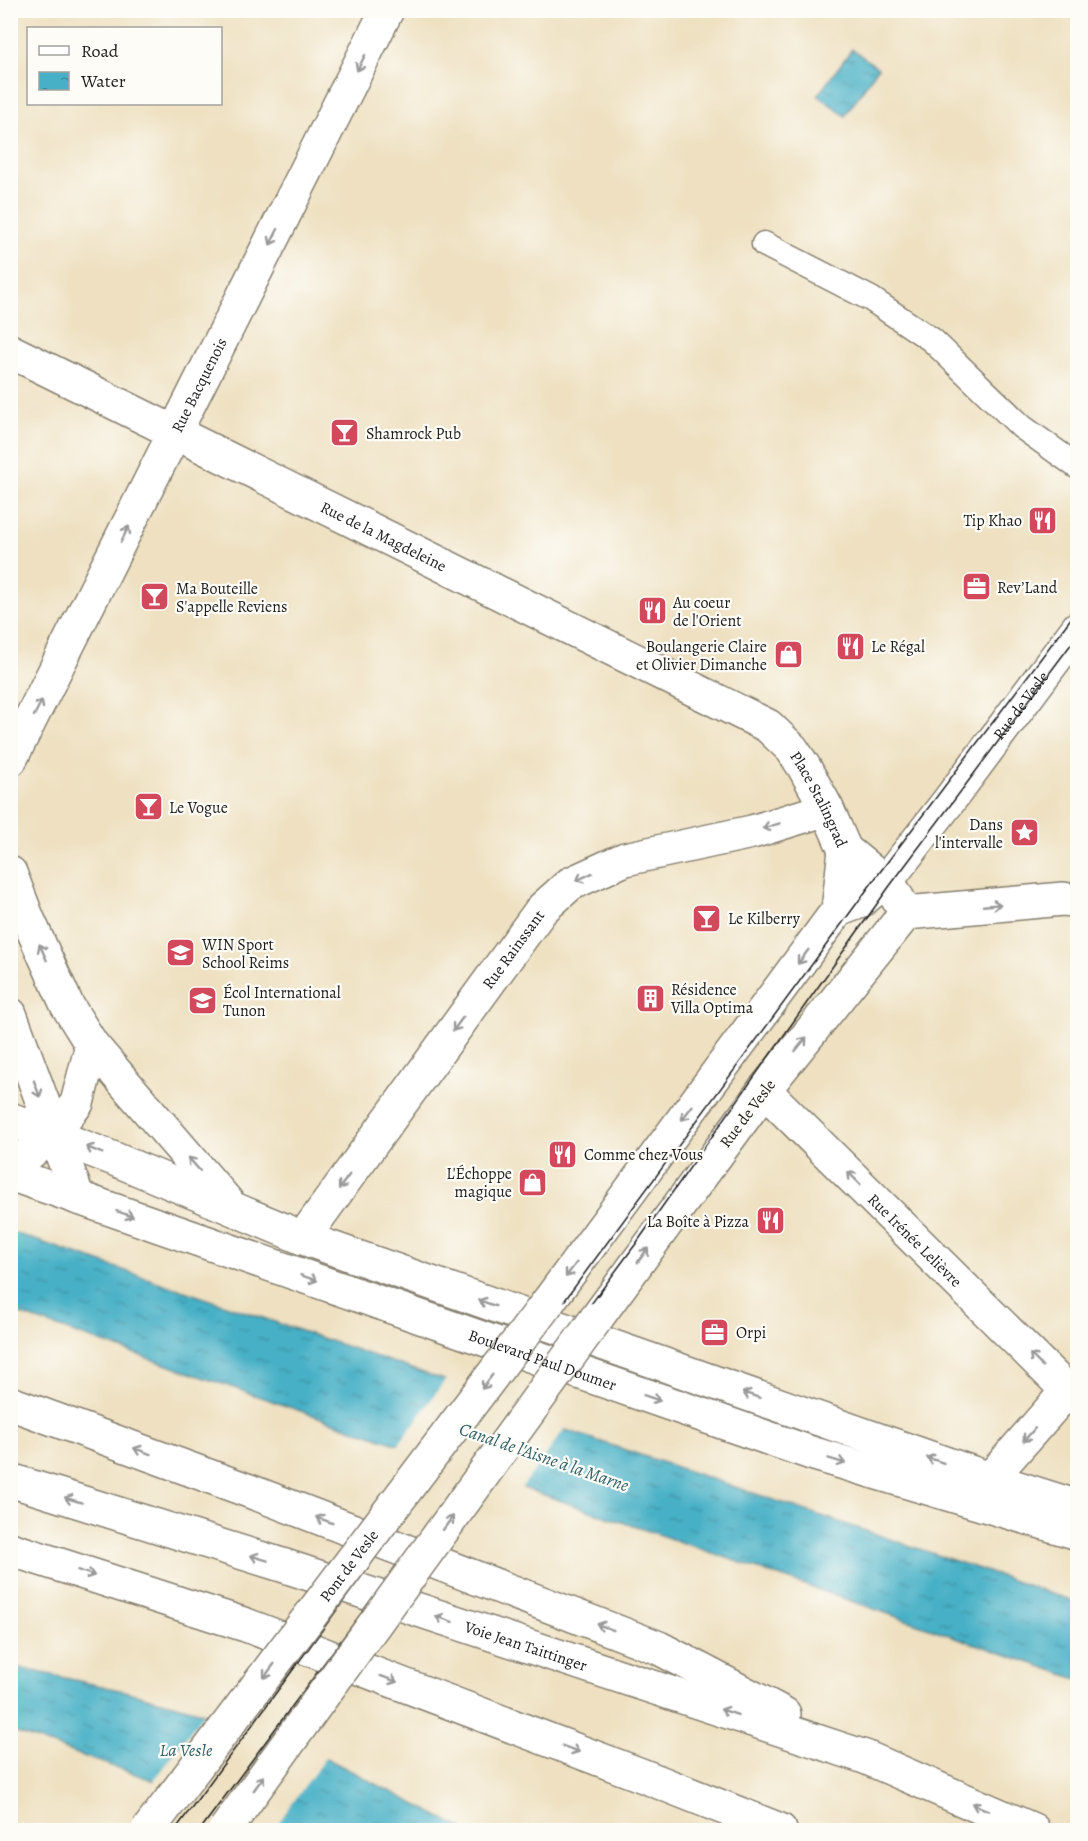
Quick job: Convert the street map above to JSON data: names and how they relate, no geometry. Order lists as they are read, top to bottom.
{
  "streets": {
    "main road": [
      "Rue Bacquenois",
      "Rue de la Magdeleine",
      "Rue de Vesle",
      "Place Stalingrad",
      "Rue Rainssant",
      "Rue Irénée Lelièvre",
      "Boulevard Paul Doumer",
      "Pont de Vesle",
      "Voie Jean Taittinger"
    ]
  },
  "crossings": [
    ["Rue Bacquenois", "Rue de la Magdeleine"],
    ["Rue de la Magdeleine", "Place Stalingrad"],
    ["Rue de Vesle", "Place Stalingrad"],
    ["Rue de Vesle", "Rue Irénée Lelièvre"],
    ["Rue de Vesle", "Pont de Vesle"],
    ["Place Stalingrad", "Rue Rainssant"],
    ["Rue Rainssant", "Boulevard Paul Doumer"],
    ["Rue Irénée Lelièvre", "Boulevard Paul Doumer"]
  ],
  "one_way": ["Rue Rainssant", "Rue Irénée Lelièvre", "Pont de Vesle"],
  "water": ["Canal de l'Aisne à la Marne", "La Vesle"],
  "places": {
    "bar": [
      "Shamrock Pub",
      "Ma Bouteille S'appelle Reviens",
      "Le Vogue",
      "Le Kilberry"
    ],
    "restaurant": [
      "Tip Khao",
      "Au coeur de l'Orient",
      "Le Régal",
      "Comme chez Vous",
      "La Boîte à Pizza"
    ],
    "office": ["Rev’Land", "Orpi"],
    "shop": ["Boulangerie Claire et Olivier Dimanche", "L'Échoppe magique"],
    "place": ["Dans l'intervalle"],
    "school or university": ["WIN Sport School Reims", "Écol International Tunon"],
    "building": ["Résidence Villa Optima"]
  },
  "legend": ["Road", "Water"]
}
